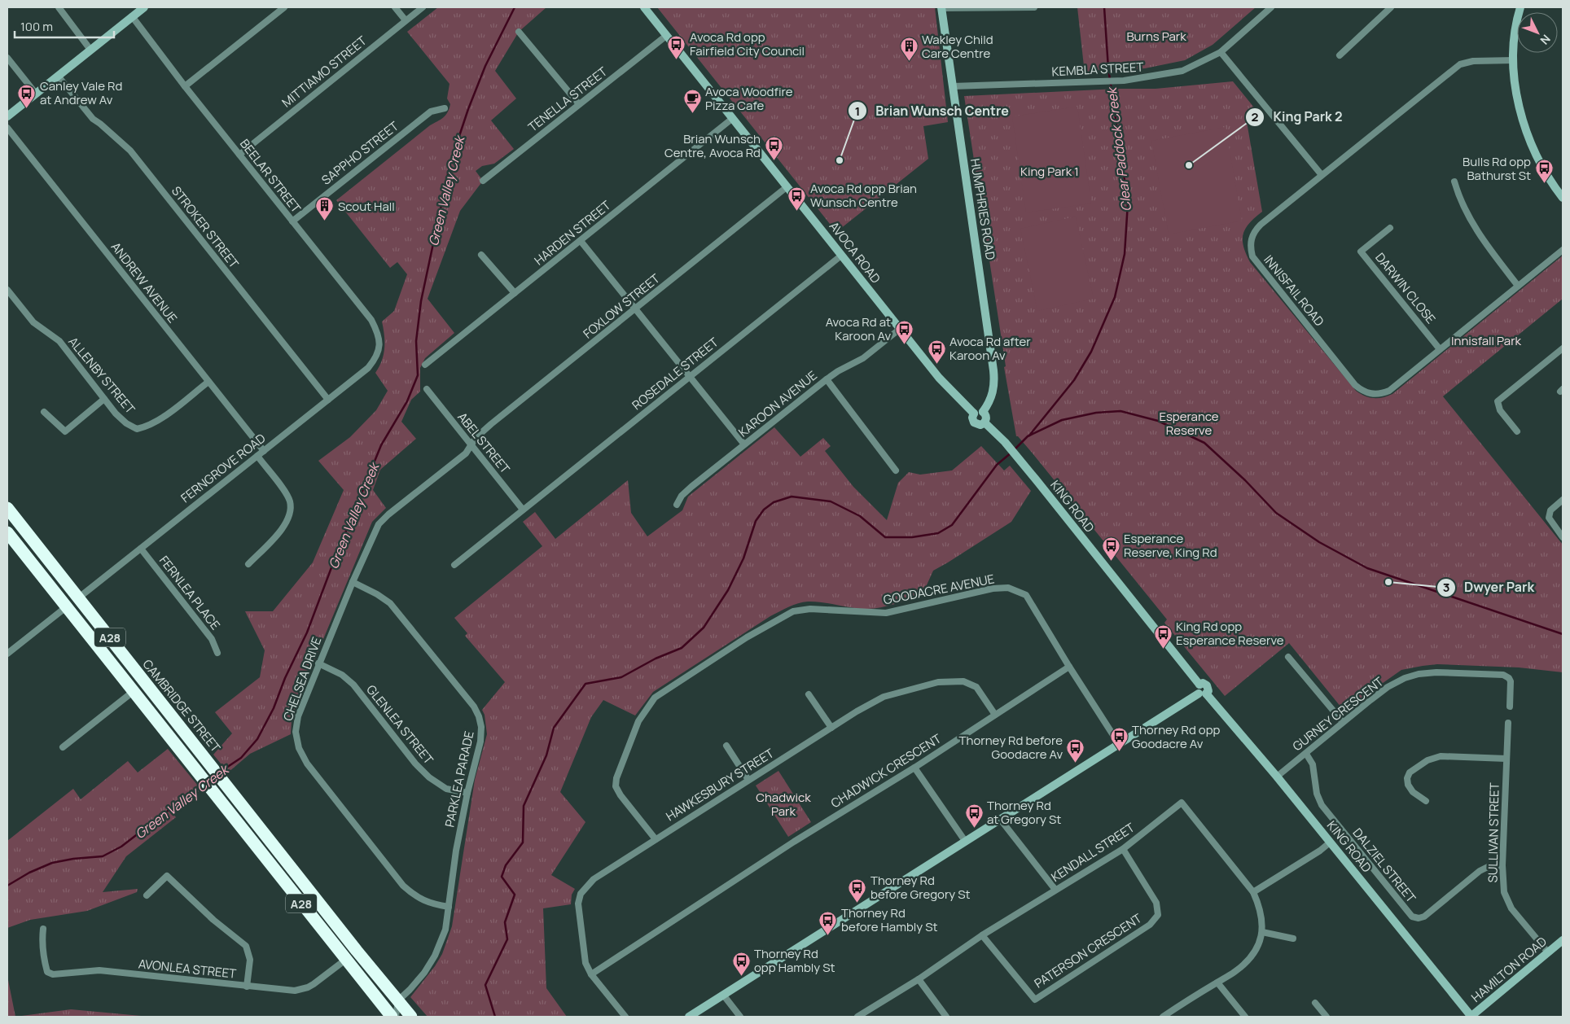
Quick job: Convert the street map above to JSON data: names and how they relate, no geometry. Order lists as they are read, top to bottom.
{
  "streets": {
    "highway": ["A28", "CAMBRIDGE STREET"],
    "main road": [
      "HUMPHRIES ROAD",
      "AVOCA ROAD",
      "KING ROAD",
      "HAMILTON ROAD"
    ],
    "street": [
      "KEMBLA STREET",
      "MITTIAMO STREET",
      "TENELLA STREET",
      "SAPPHO STREET",
      "BEELAR STREET",
      "STROKER STREET",
      "HARDEN STREET",
      "ANDREW AVENUE",
      "DARWIN CLOSE",
      "INNISFAIL ROAD",
      "FOXLOW STREET",
      "ROSEDALE STREET",
      "ALLENBY STREET",
      "KAROON AVENUE",
      "ABEL STREET",
      "FERNGROVE ROAD",
      "GOODACRE AVENUE",
      "FERNLEA PLACE",
      "CHELSEA DRIVE",
      "GURNEY CRESCENT",
      "GLENLEA STREET",
      "CHADWICK CRESCENT",
      "PARKLEA PARADE",
      "HAWKESBURY STREET",
      "SULLIVAN STREET",
      "KENDALL STREET",
      "DALZIEL STREET",
      "PATERSON CRESCENT",
      "AVONLEA STREET"
    ]
  },
  "crossings": [
    ["KEMBLA STREET", "HUMPHRIES ROAD"],
    ["MITTIAMO STREET", "BEELAR STREET"],
    ["TENELLA STREET", "AVOCA ROAD"],
    ["SAPPHO STREET", "BEELAR STREET"],
    ["BEELAR STREET", "FERNGROVE ROAD"],
    ["HUMPHRIES ROAD", "AVOCA ROAD"],
    ["STROKER STREET", "FERNGROVE ROAD"],
    ["HARDEN STREET", "AVOCA ROAD"],
    ["AVOCA ROAD", "FOXLOW STREET"],
    ["AVOCA ROAD", "ROSEDALE STREET"],
    ["AVOCA ROAD", "KAROON AVENUE"],
    ["AVOCA ROAD", "KING ROAD"],
    ["ANDREW AVENUE", "ALLENBY STREET"],
    ["ANDREW AVENUE", "FERNGROVE ROAD"],
    ["DARWIN CLOSE", "INNISFAIL ROAD"],
    ["FOXLOW STREET", "ABEL STREET"],
    ["FOXLOW STREET", "CHELSEA DRIVE"],
    ["ROSEDALE STREET", "ABEL STREET"],
    ["ABEL STREET", "CHELSEA DRIVE"],
    ["FERNGROVE ROAD", "FERNLEA PLACE"],
    ["FERNGROVE ROAD", "CAMBRIDGE STREET"],
    ["KING ROAD", "GURNEY CRESCENT"],
    ["KING ROAD", "HAMILTON ROAD"],
    ["GOODACRE AVENUE", "CHADWICK CRESCENT"],
    ["GOODACRE AVENUE", "HAWKESBURY STREET"],
    ["A28", "AVONLEA STREET"],
    ["CHELSEA DRIVE", "GLENLEA STREET"],
    ["CHELSEA DRIVE", "PARKLEA PARADE"],
    ["CAMBRIDGE STREET", "PARKLEA PARADE"],
    ["CAMBRIDGE STREET", "AVONLEA STREET"],
    ["GURNEY CRESCENT", "DALZIEL STREET"],
    ["GLENLEA STREET", "PARKLEA PARADE"],
    ["CHADWICK CRESCENT", "HAWKESBURY STREET"],
    ["SULLIVAN STREET", "DALZIEL STREET"],
    ["SULLIVAN STREET", "HAMILTON ROAD"],
    ["KENDALL STREET", "PATERSON CRESCENT"]
  ],
  "water": ["Clear Paddock Creek", "Green Valley Creek"],
  "parks": [
    "Burns Park",
    "King Park 1",
    "Innisfall Park",
    "Esperance Reserve",
    "Chadwick Park"
  ],
  "places": {
    "bus stop": [
      "Avoca Rd opp Fairfield City Council",
      "Canley Vale Rd at Andrew Av",
      "Brian Wunsch Centre, Avoca Rd",
      "Bulls Rd opp Bathurst St",
      "Avoca Rd opp Brian Wunsch Centre",
      "Avoca Rd at Karoon Av",
      "Avoca Rd after Karoon Av",
      "Esperance Reserve, King Rd",
      "King Rd opp Esperance Reserve",
      "Thorney Rd opp Goodacre Av",
      "Thorney Rd before Goodacre Av",
      "Thorney Rd at Gregory St",
      "Thorney Rd before Gregory St",
      "Thorney Rd before Hambly St",
      "Thorney Rd opp Hambly St"
    ],
    "building": ["Wakley Child Care Centre", "Scout Hall"],
    "cafe": ["Avoca Woodfire Pizza Cafe"],
    "other": ["Brian Wunsch Centre", "King Park 2", "Dwyer Park"]
  },
  "scale_bar": "100 m",
  "north": "bottom right"
}
